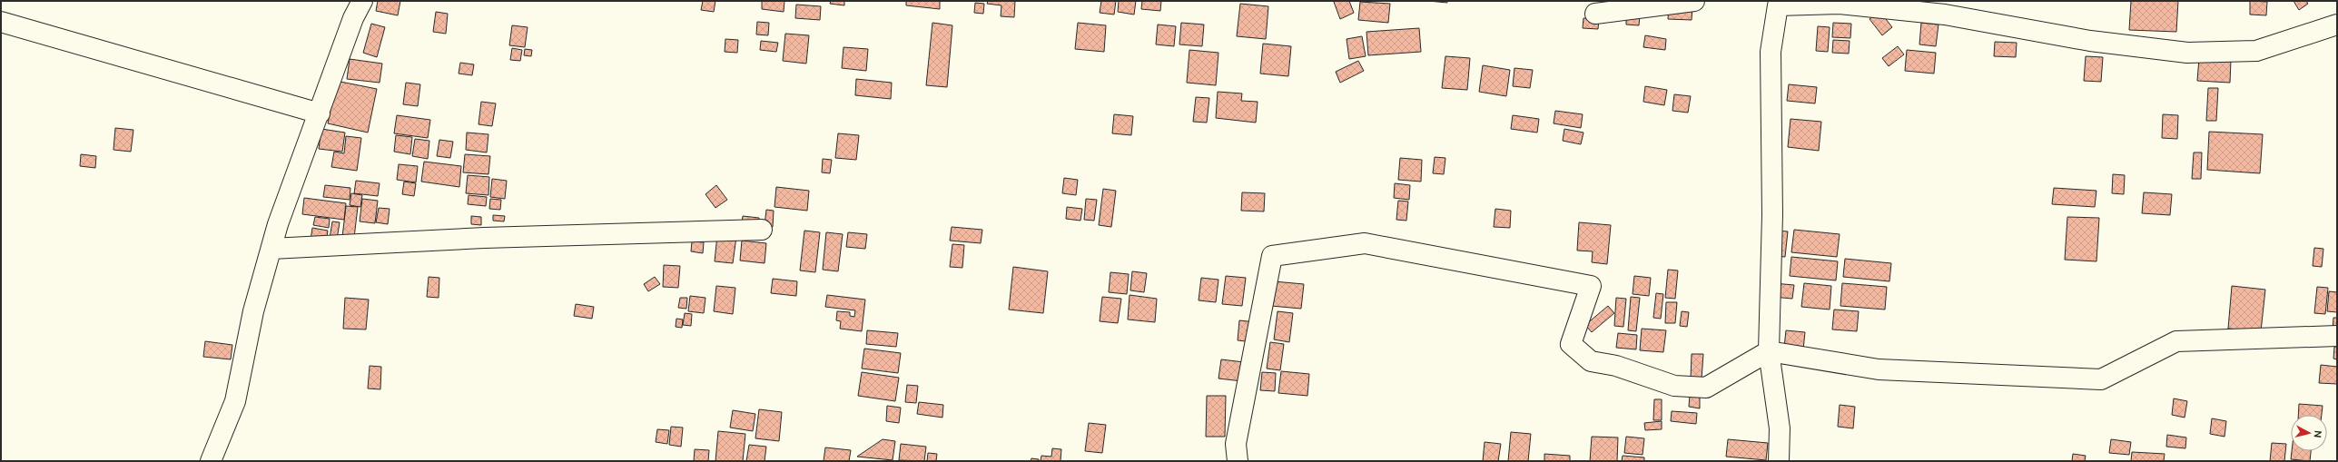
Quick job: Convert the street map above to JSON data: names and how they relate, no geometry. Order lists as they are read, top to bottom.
{
  "north": "right"
}
